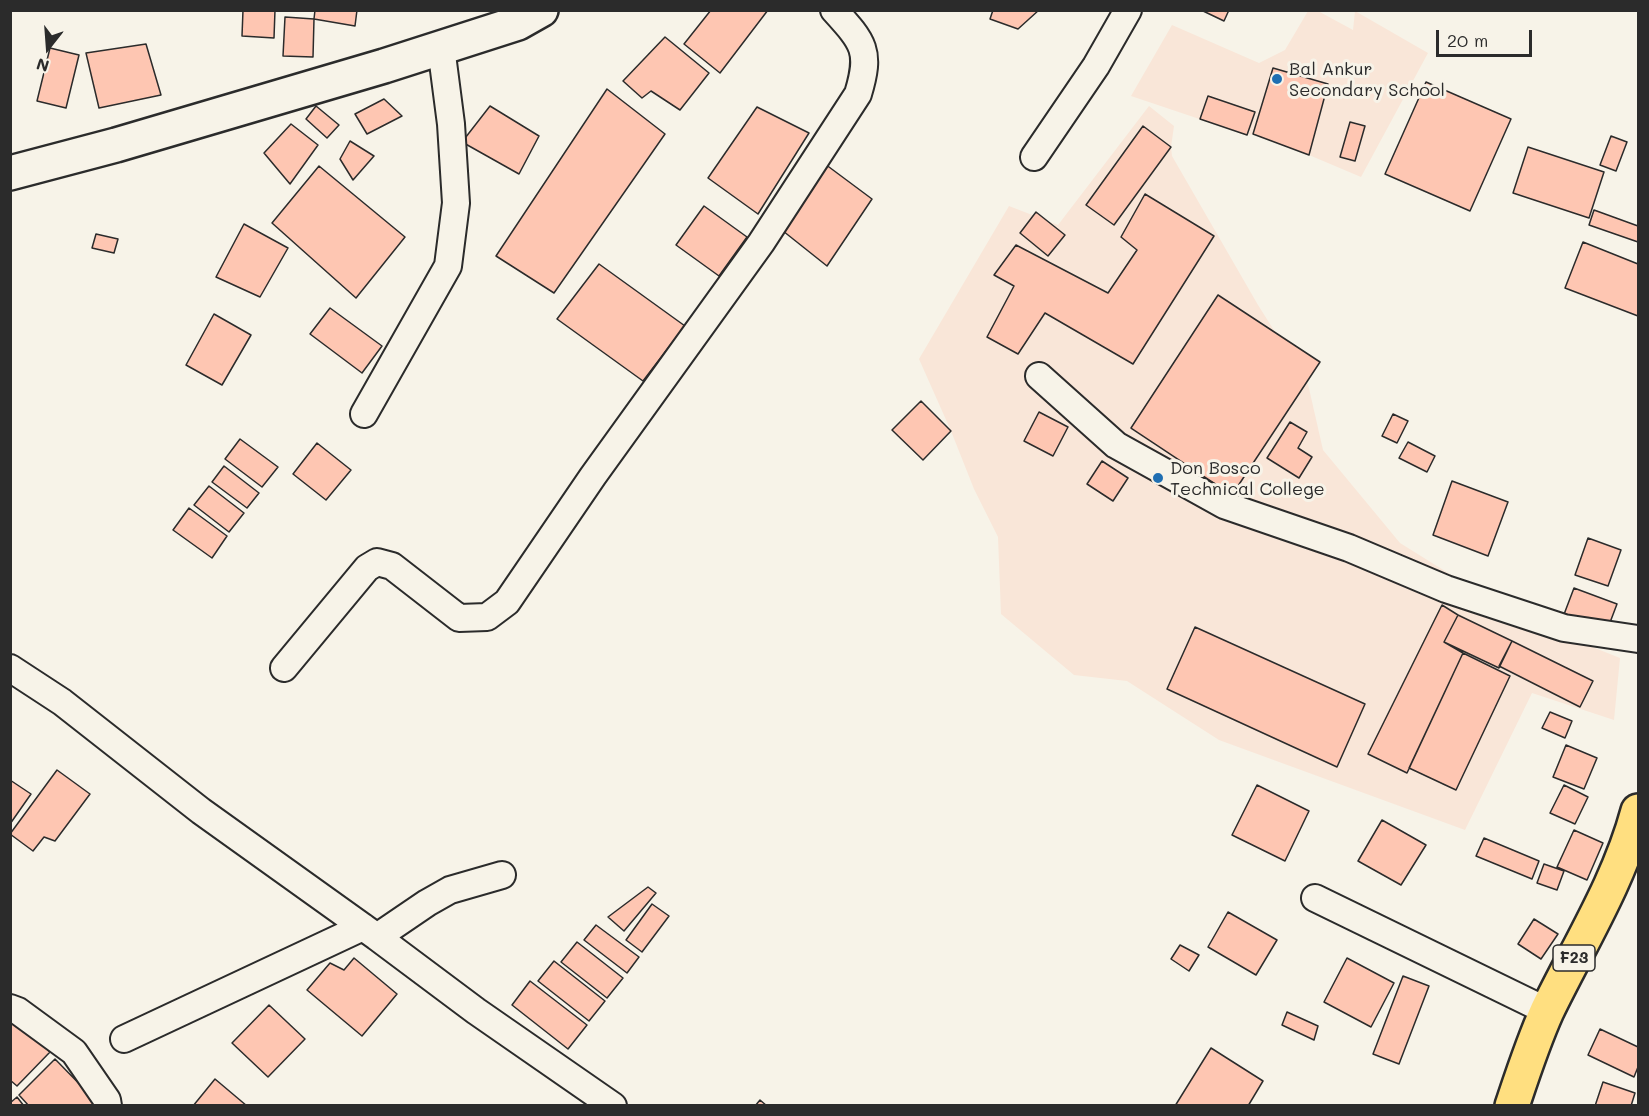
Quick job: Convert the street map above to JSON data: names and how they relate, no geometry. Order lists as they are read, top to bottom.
{
  "streets": {
    "main road": ["F23"]
  },
  "places": ["Bal Ankur Secondary School", "Don Bosco Technical College"],
  "scale_bar": "20 m",
  "north": "bottom"
}
